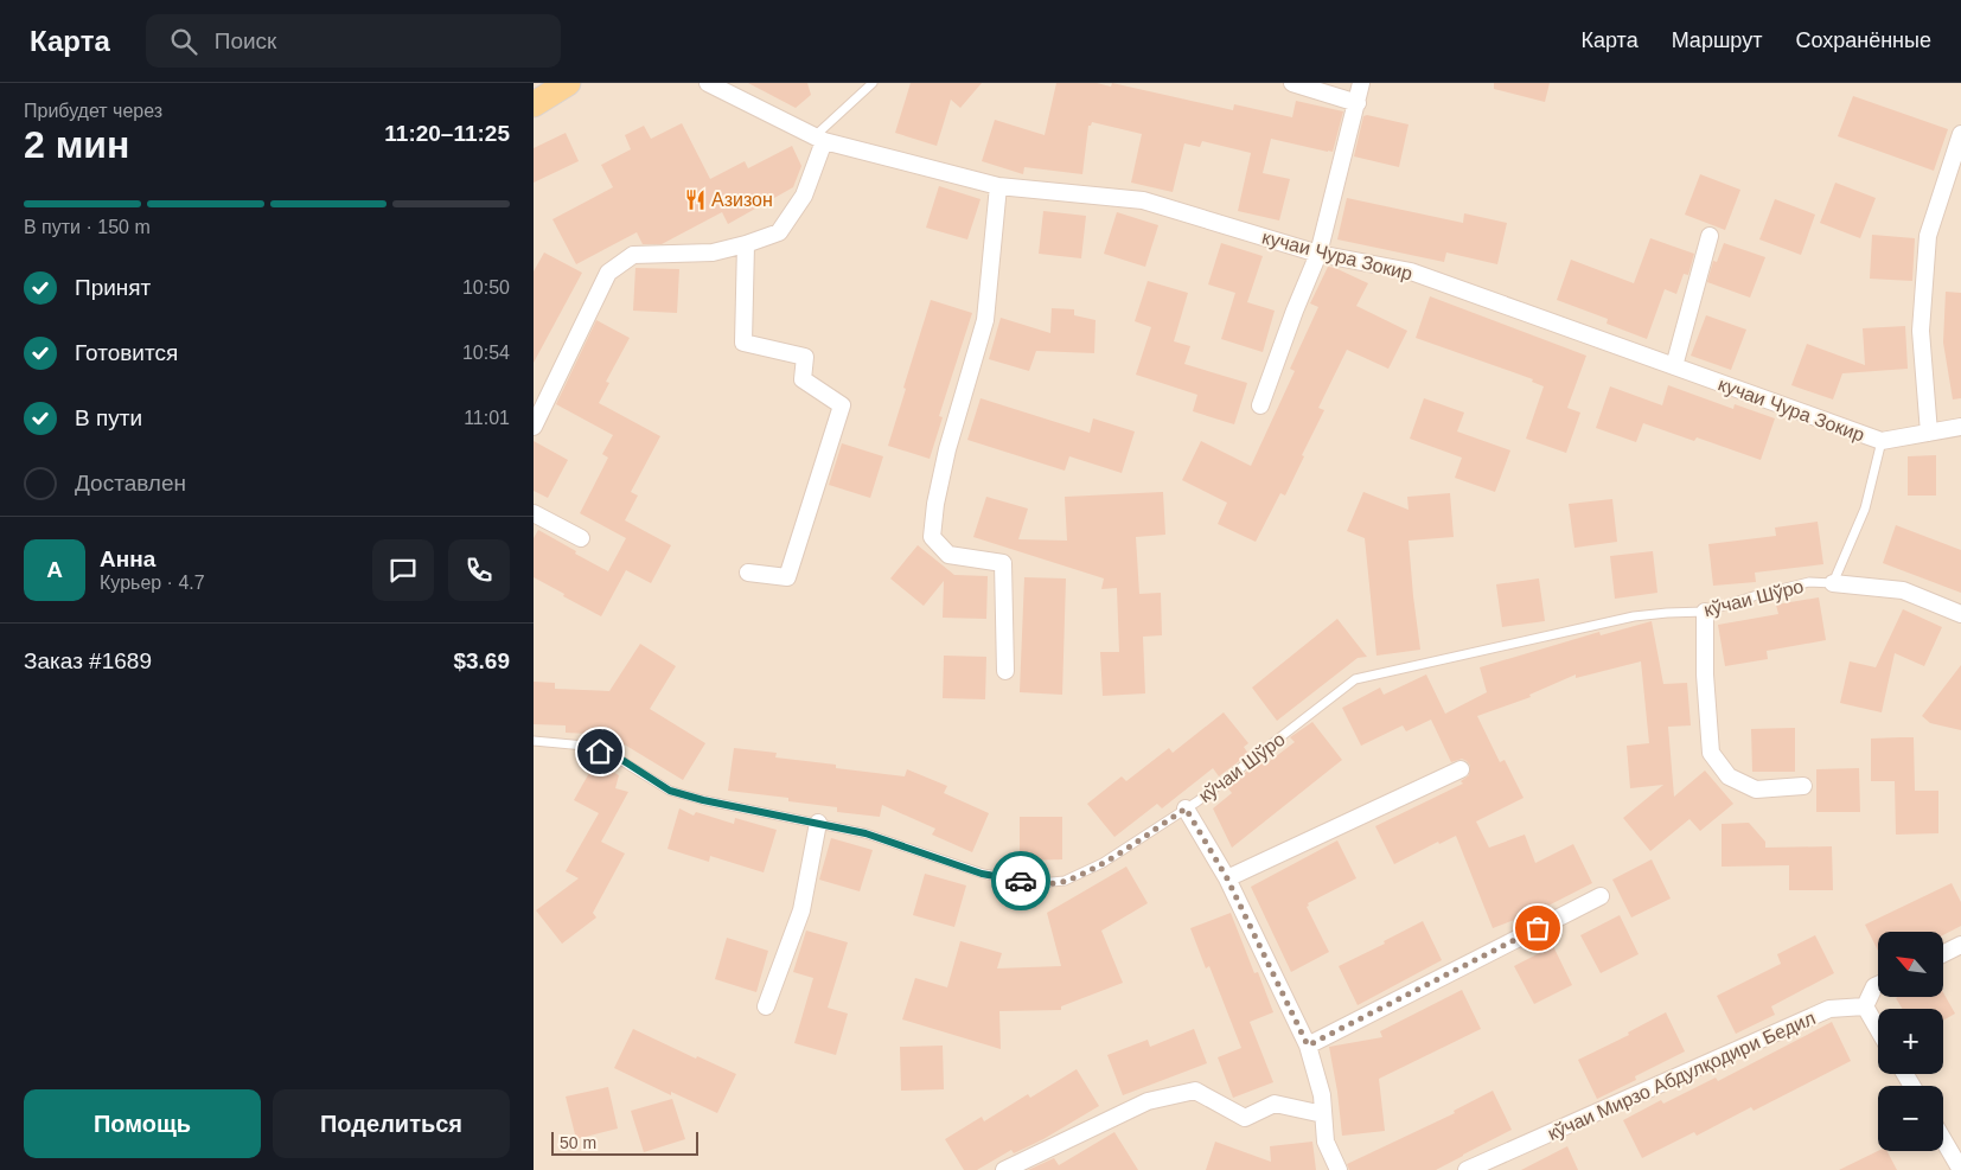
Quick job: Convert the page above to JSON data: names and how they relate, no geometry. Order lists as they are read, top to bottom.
{
  "streets": {
    "street": ["кучаи Чура Зокир", "кўчаи Шўро", "кўчаи Мирзо Абдулқодири Бедил"]
  },
  "places": {
    "restaurant": ["Азизон"]
  },
  "scale_bar": "50 m",
  "north": "top left",
  "page": {
    "header": "Карта",
    "search": "Поиск",
    "nav": ["Карта", "Маршрут", "Сохранённые"],
    "heading": ["2 мин", "Прибудет через", "11:20–11:25"],
    "panel": [
      "Анна",
      "Курьер · 4.7",
      "Заказ #1689",
      "$3.69"
    ],
    "bar": "В пути · 150 m",
    "list": [
      ["Принят", "10:50"],
      ["Готовится", "10:54"],
      ["В пути", "11:01"],
      "Доставлен"
    ],
    "round": "А",
    "map_buttons": ["+", "−"],
    "buttons": ["Помощь", "Поделиться"],
    "scale": "50 m"
  }
}
